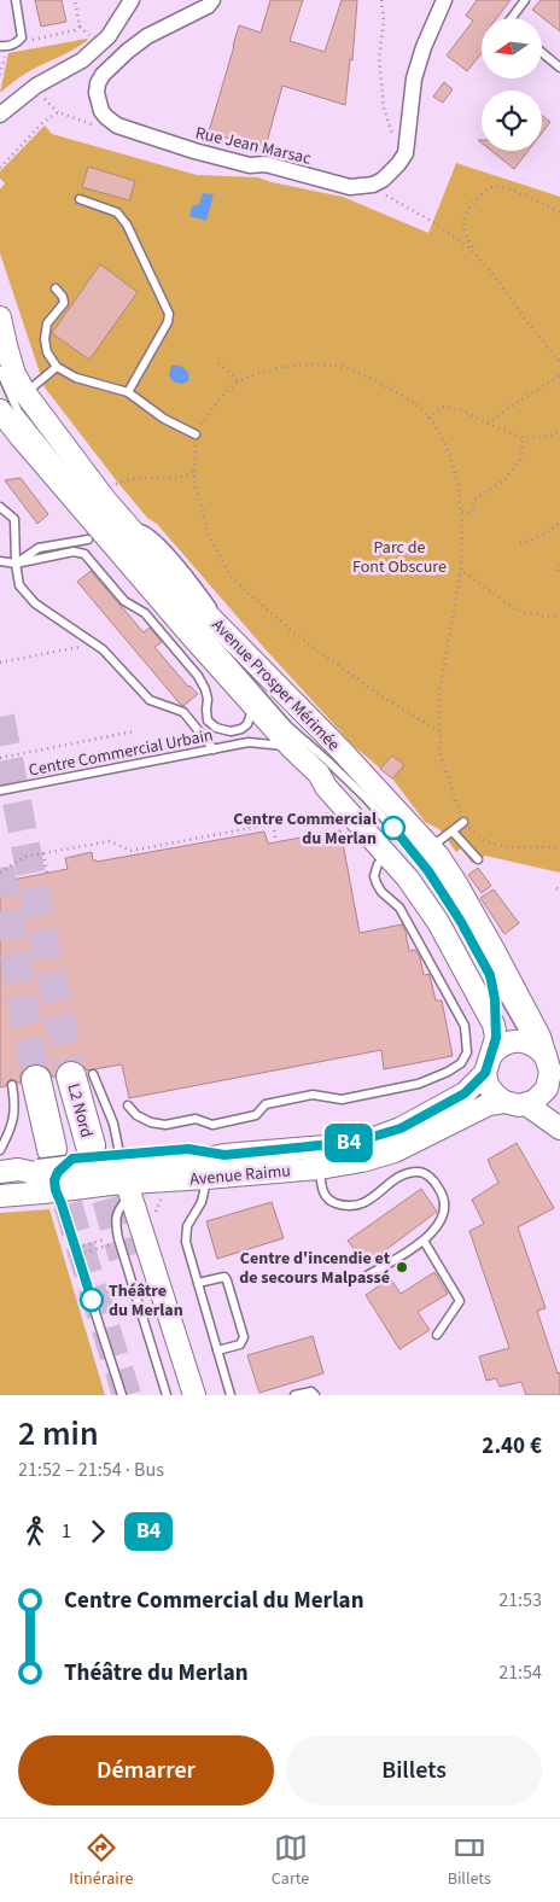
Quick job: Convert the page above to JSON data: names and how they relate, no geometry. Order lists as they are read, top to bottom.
{
  "streets": {
    "highway": ["L2 Nord"],
    "street": ["Rue Jean Marsac", "Avenue Prosper Mérimée", "Avenue Raimu"],
    "lane": ["Centre Commercial Urbain"]
  },
  "crossings": [
    ["Avenue Prosper Mérimée", "Centre Commercial Urbain"],
    ["Avenue Prosper Mérimée", "Avenue Raimu"],
    ["L2 Nord", "Avenue Raimu"]
  ],
  "parks": ["Parc de Font Obscure"],
  "places": ["Centre Commercial du Merlan", "Centre d'incendie et de secours Malpassé", "Théâtre du Merlan"],
  "lines": ["bus line B4"],
  "north": "left",
  "page": {
    "on_map": "B4",
    "heading": ["2 min", "21:52 – 21:54 · Bus", "2.40 €"],
    "legs": ["1", "B4"],
    "list": [
      {
        "name": "Centre Commercial du Merlan",
        "value": "21:53"
      },
      {
        "name": "Théâtre du Merlan",
        "value": "21:54"
      }
    ],
    "buttons": ["Démarrer", "Billets"],
    "tabs": ["Itinéraire", "Carte", "Billets"]
  }
}
